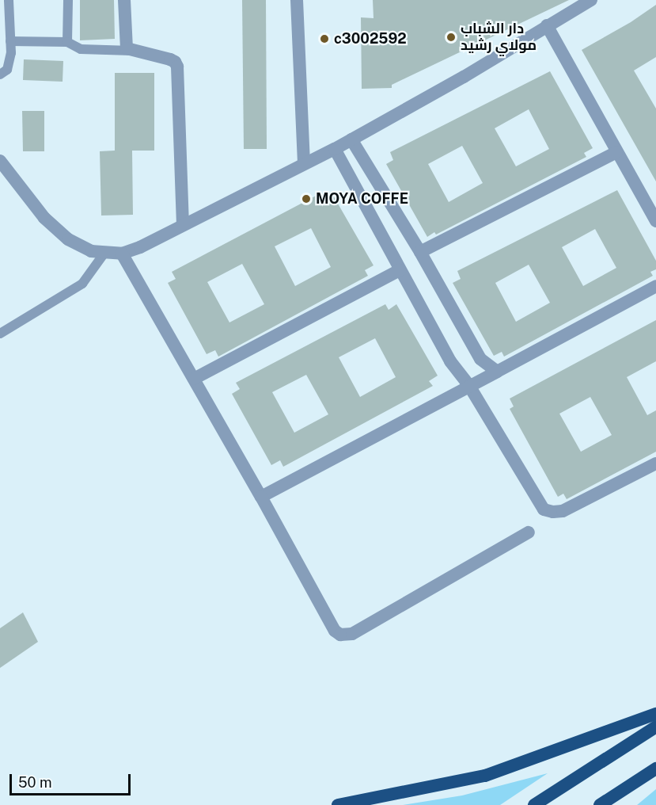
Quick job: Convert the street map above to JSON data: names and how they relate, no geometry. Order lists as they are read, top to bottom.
{
  "places": ["دار الشباب مولاي رشيد", "c3002592", "MOYA COFFE"],
  "scale_bar": "50 m"
}
